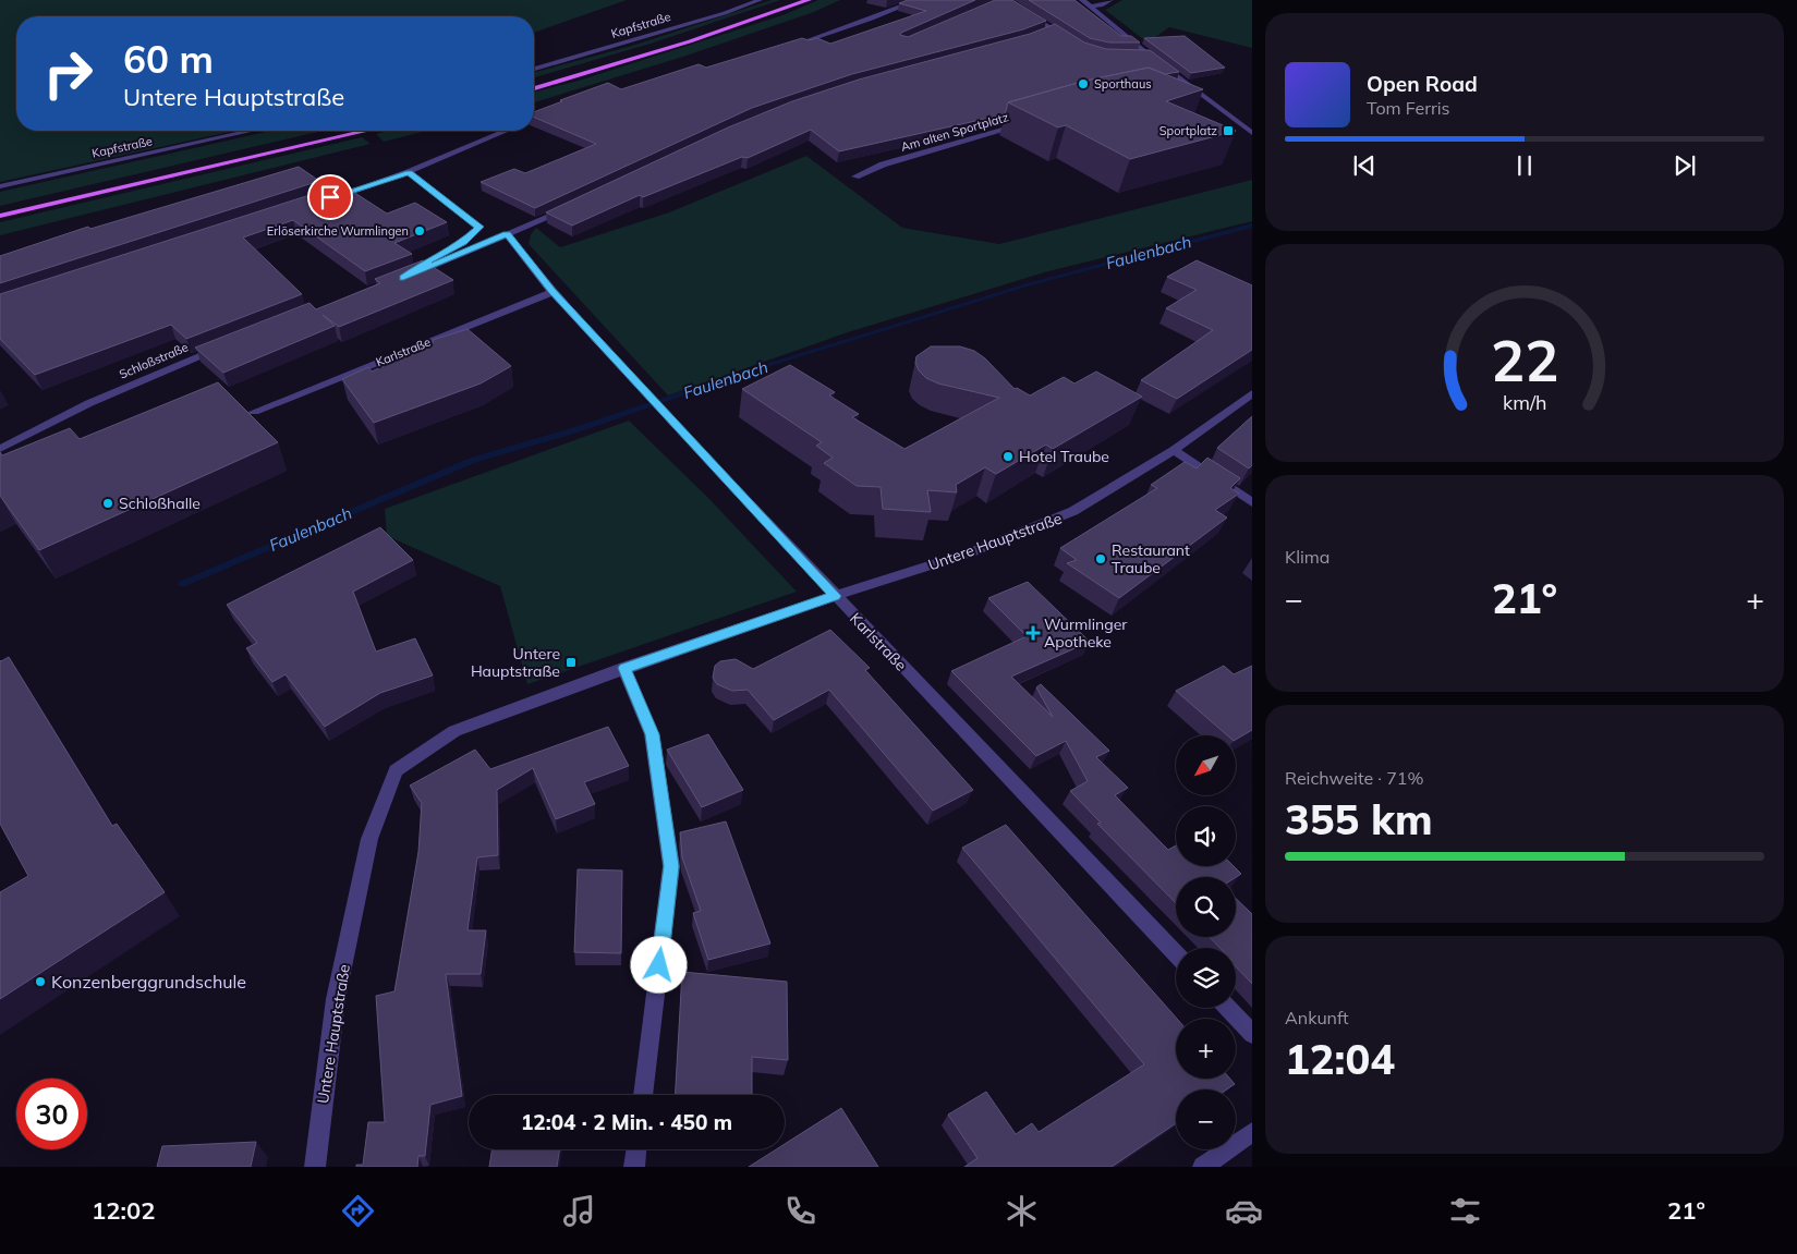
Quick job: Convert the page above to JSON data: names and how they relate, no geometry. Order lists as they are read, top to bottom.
{
  "streets": {
    "street": [
      "Kapfstraße",
      "Am alten Sportplatz",
      "Karlstraße",
      "Schloßstraße",
      "Untere Hauptstraße"
    ]
  },
  "crossings": [
    ["Karlstraße", "Untere Hauptstraße"]
  ],
  "water": ["Faulenbach"],
  "places": {
    "other": [
      "Sporthaus",
      "Erlöserkirche Wurmlingen",
      "Hotel Traube",
      "Schloßhalle",
      "Restaurant Traube",
      "Konzenberggrundschule"
    ],
    "transit": ["Sportplatz", "Untere Hauptstraße"],
    "health": ["Wurmlinger Apotheke"]
  },
  "north": "bottom left",
  "page": {
    "turn": ["60 m", "Untere Hauptstraße"],
    "song": ["Open Road", "Tom Ferris"],
    "tile": [
      "Klima",
      ["Reichweite · 71%", "355 km"],
      ["Ankunft", "12:04"]
    ],
    "heat": ["−", "21°", "+"],
    "map_buttons": ["+", "−"],
    "limit": "30",
    "trip": "12:04 · 2 Min. · 450 m",
    "tabs": ["12:02", "21°"],
    "gauge": ["22", "km/h"]
  }
}
